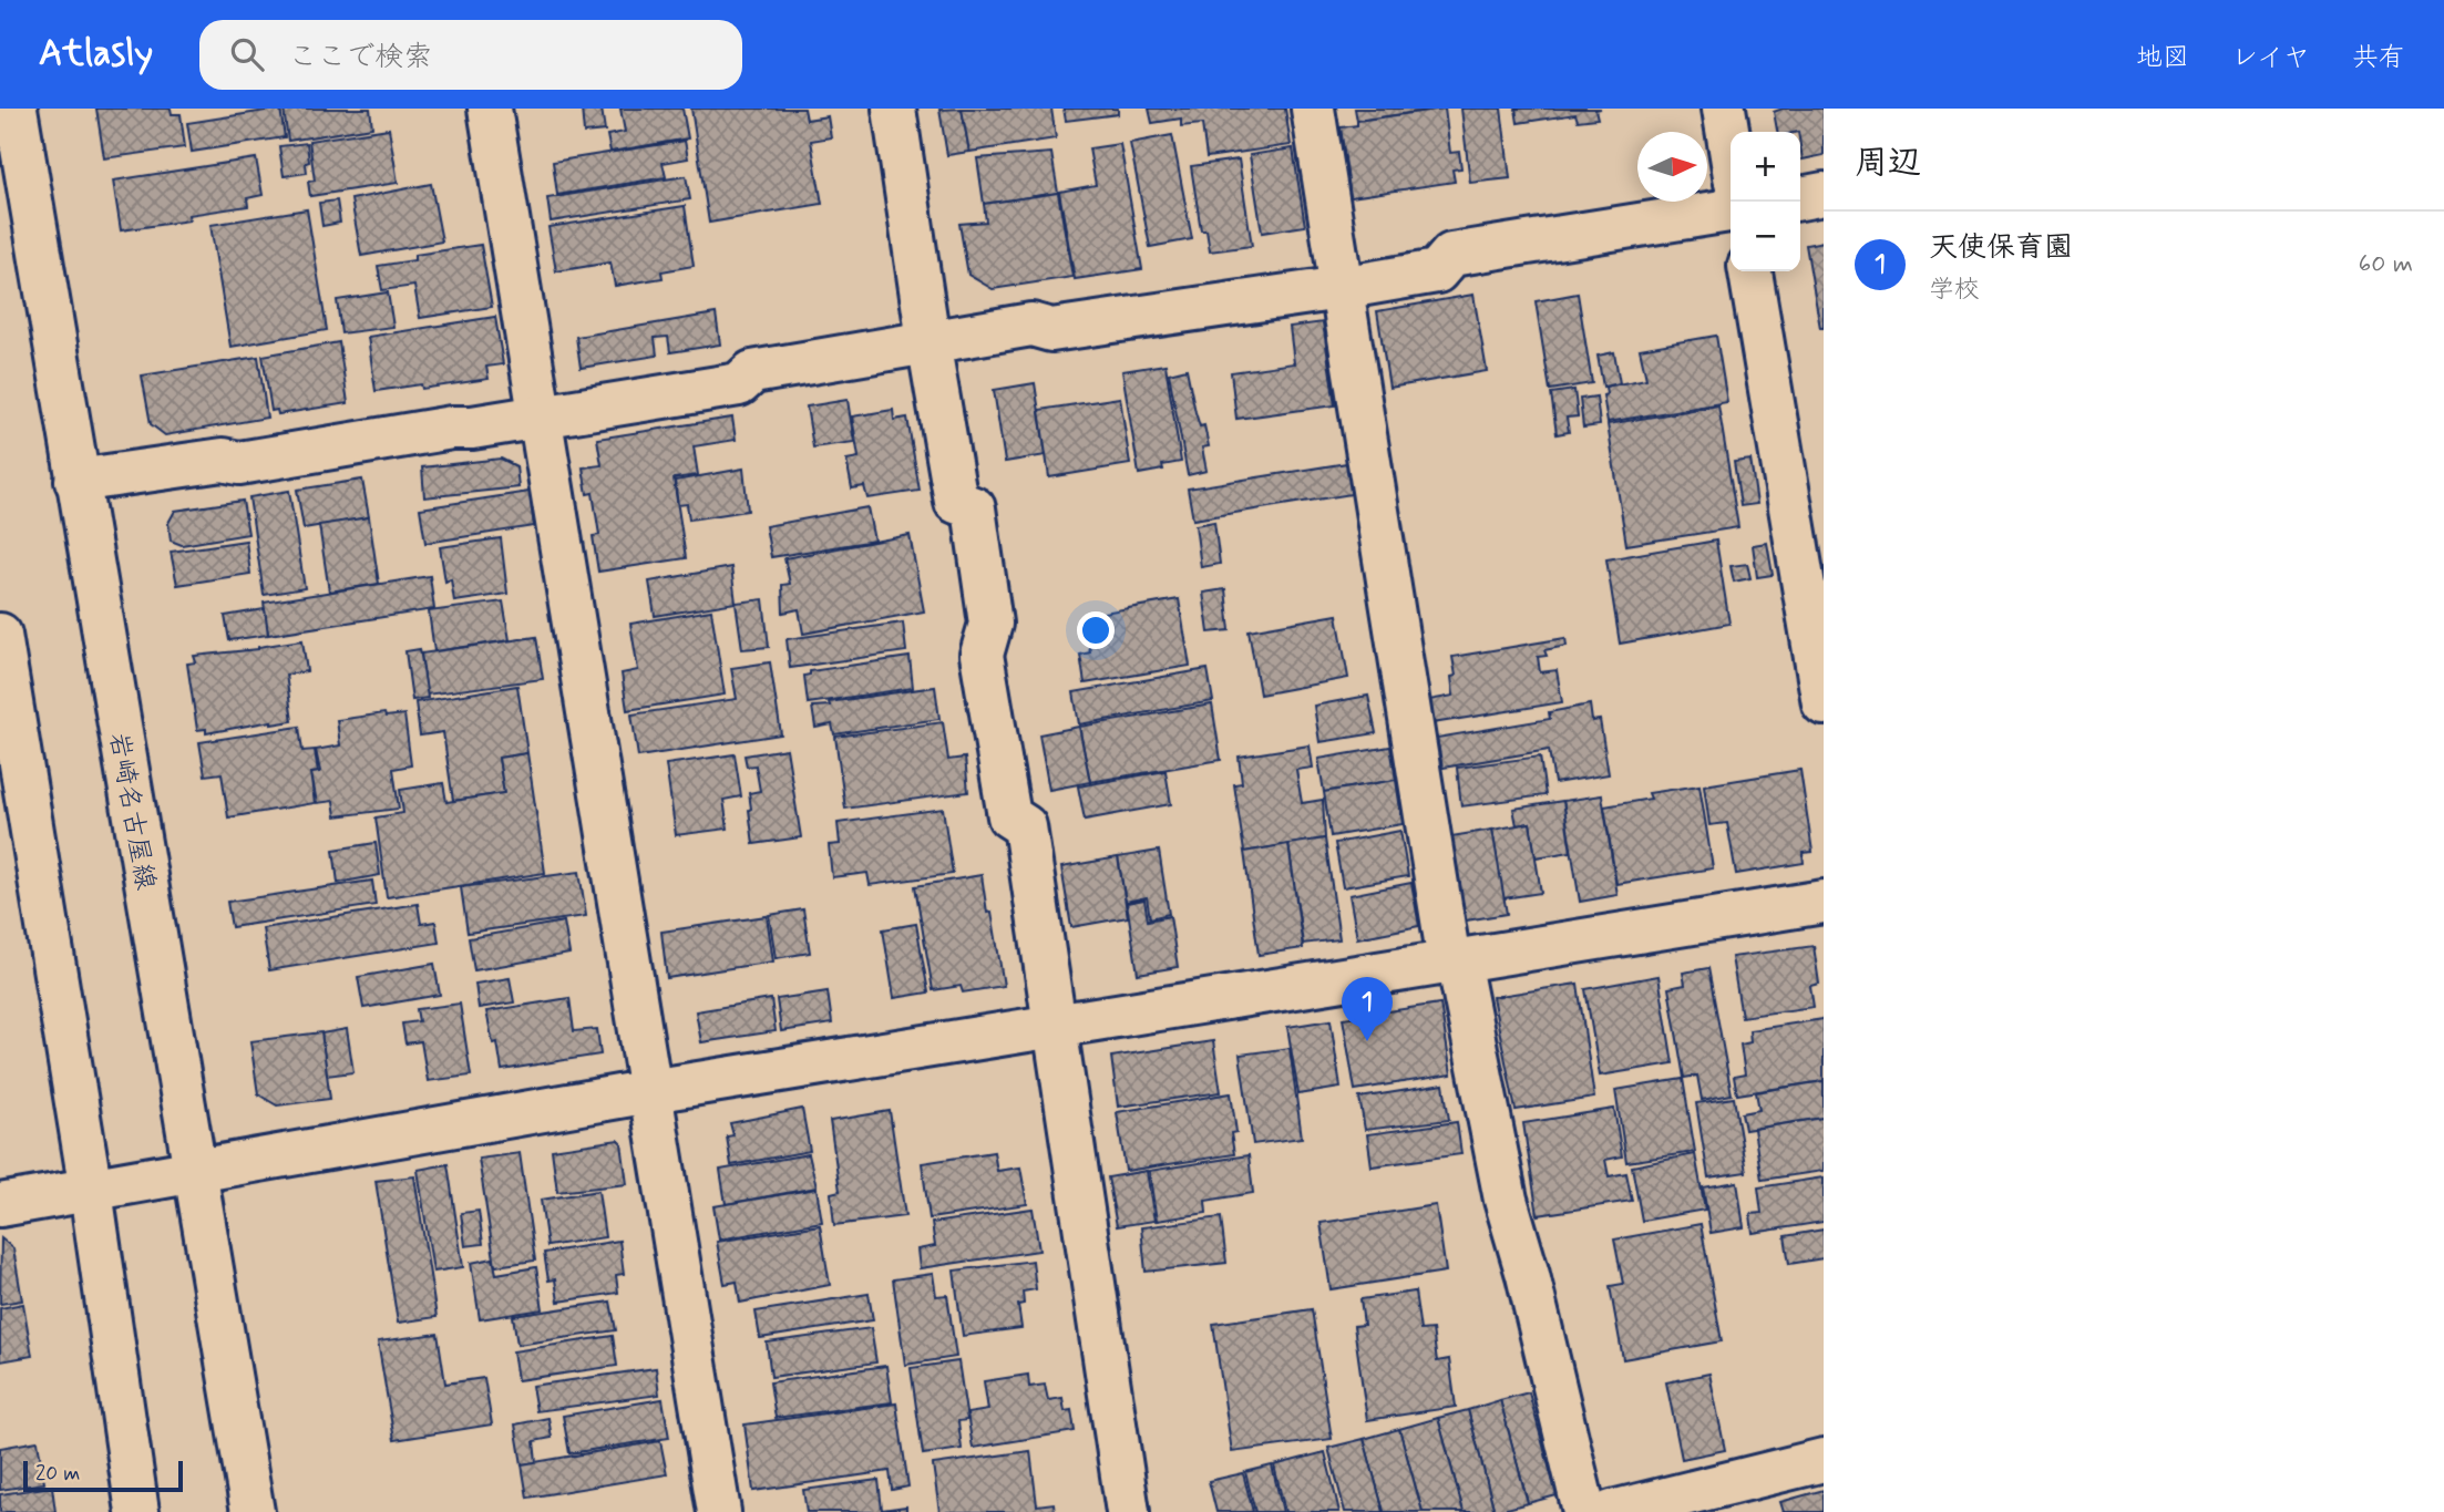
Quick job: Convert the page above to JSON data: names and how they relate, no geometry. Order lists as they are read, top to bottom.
{
  "streets": {
    "street": ["岩崎名古屋線"]
  },
  "scale_bar": "20 m",
  "north": "right",
  "page": {
    "header": "Atlasly",
    "search": "ここで検索",
    "nav": ["地図", "レイヤ", "共有"],
    "heading": "周辺",
    "map_buttons": ["+", "−"],
    "list": [
      {
        "mark": "1",
        "name": "天使保育園",
        "note": "学校",
        "value": "60 m"
      }
    ],
    "pins": "1",
    "scale": "20 m"
  }
}
